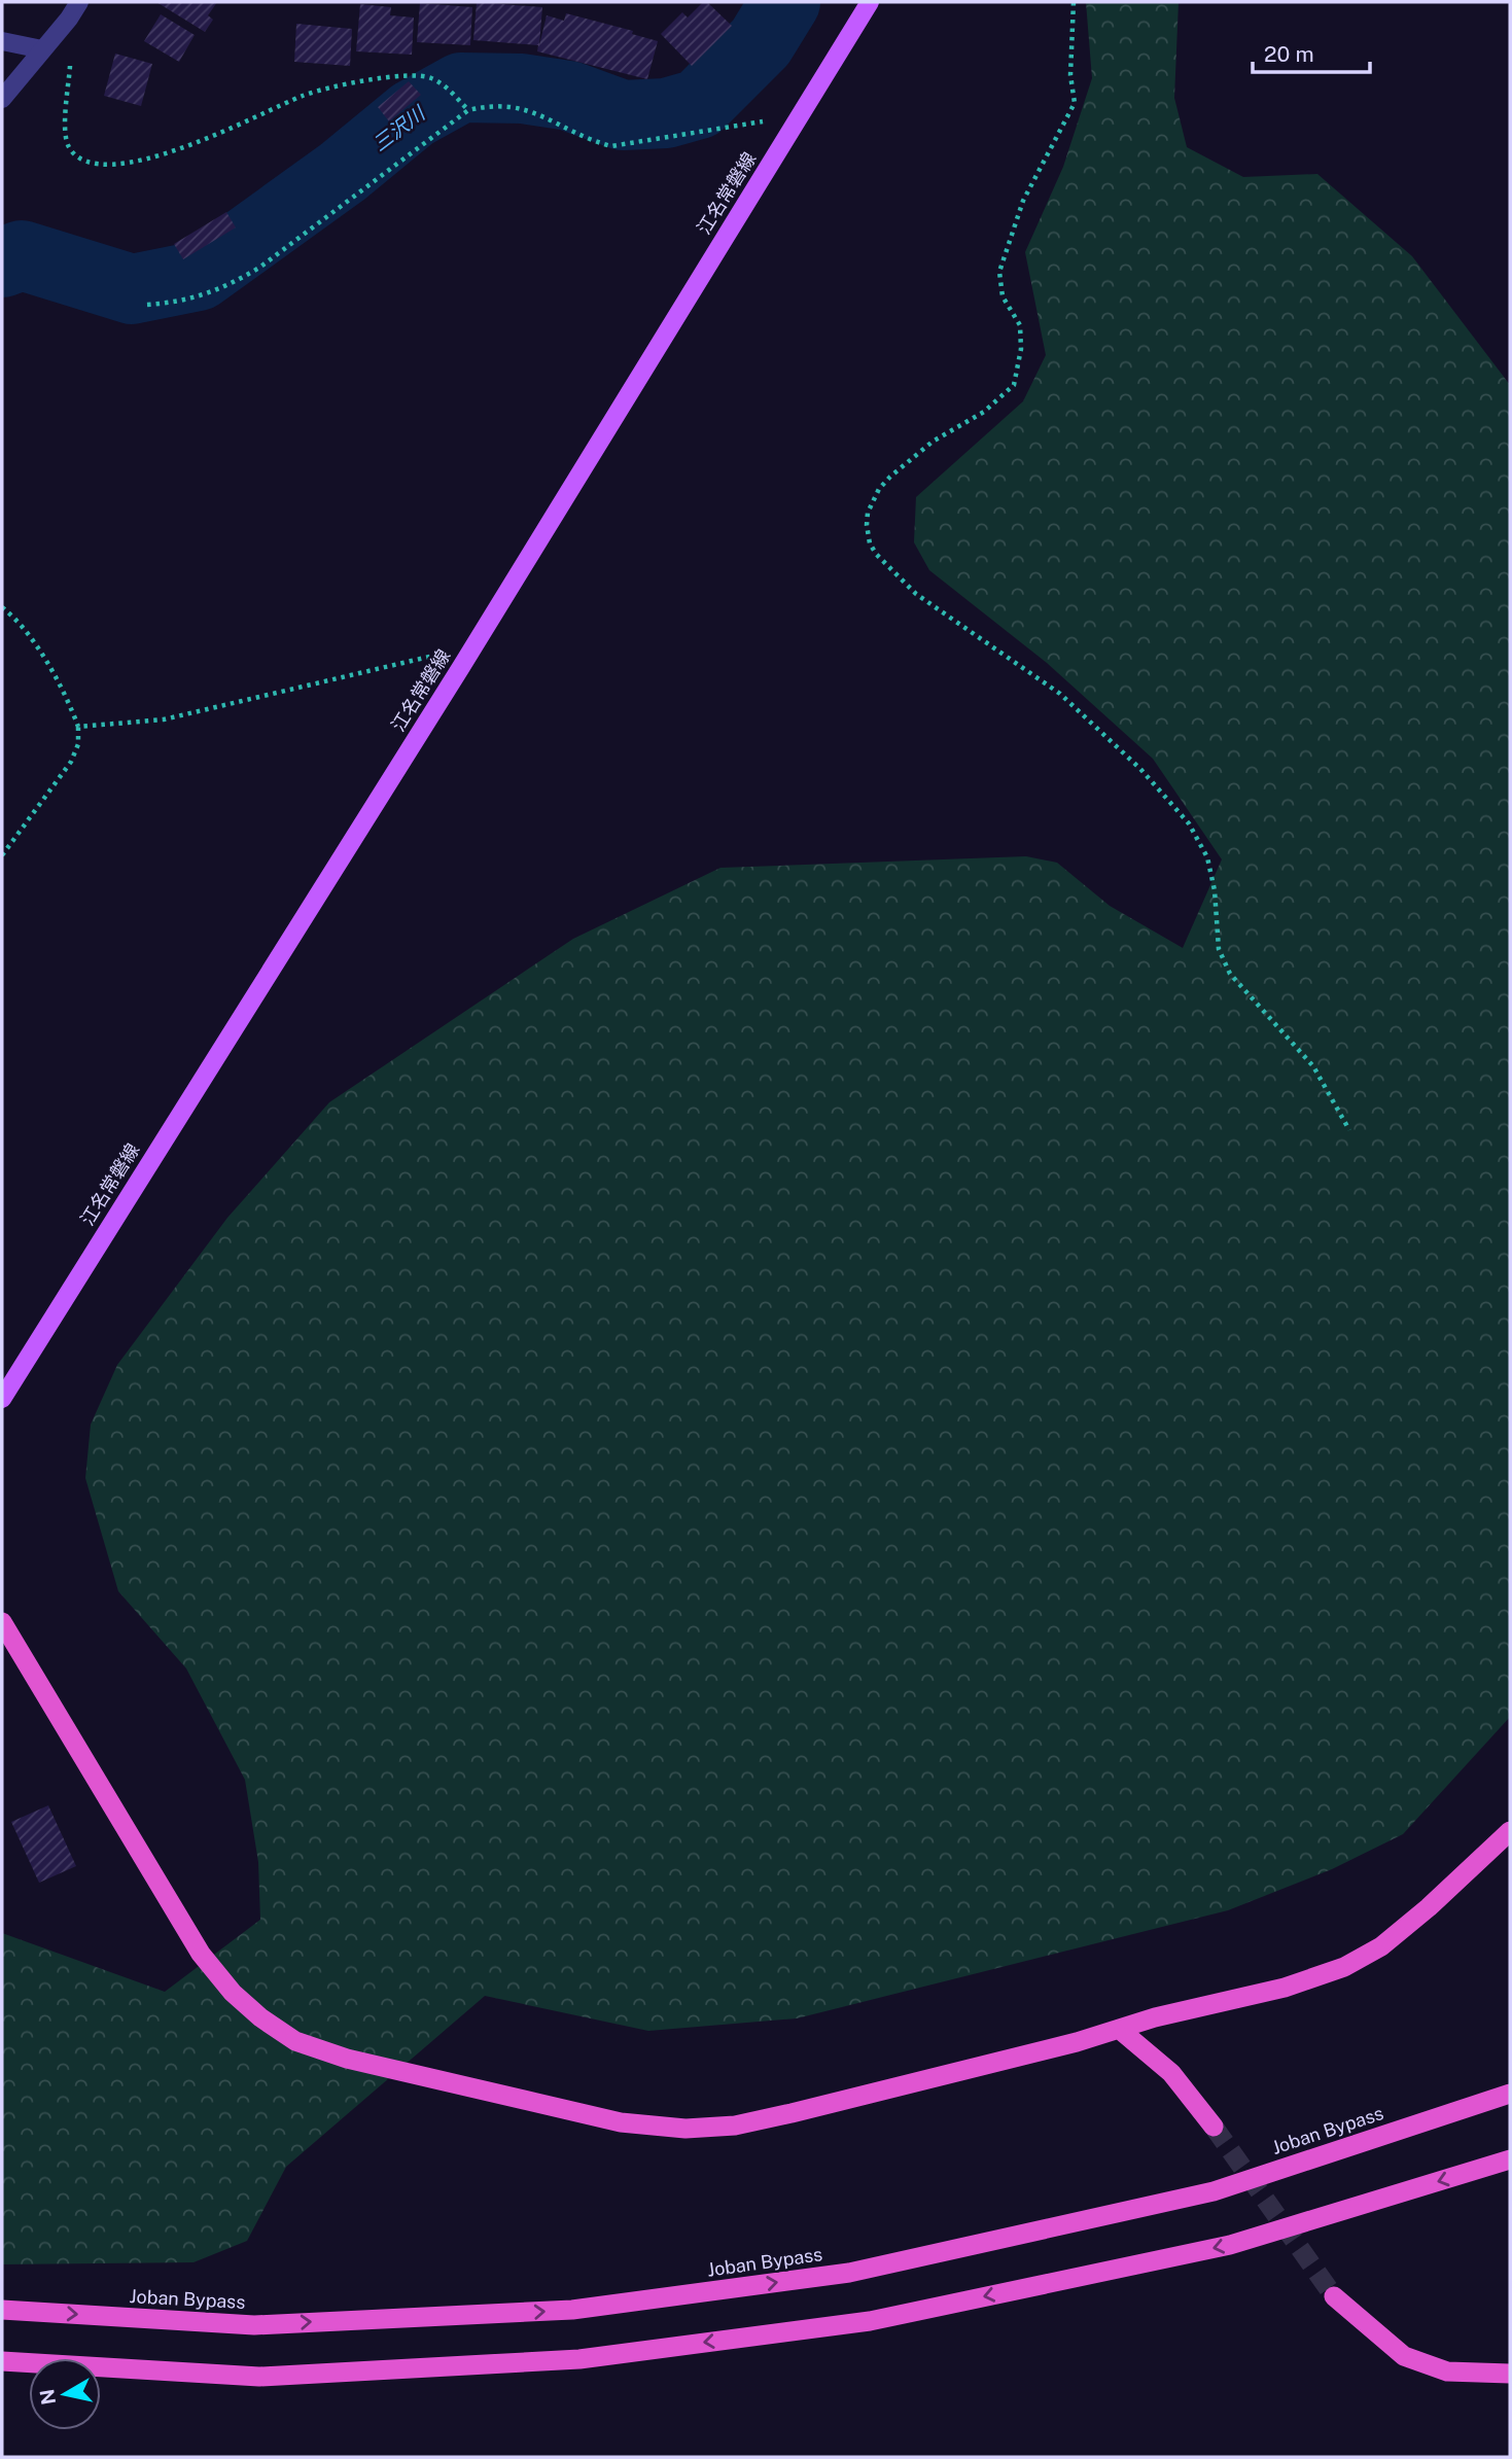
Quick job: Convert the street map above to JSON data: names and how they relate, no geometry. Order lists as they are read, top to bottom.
{
  "streets": {
    "highway": ["Joban Bypass"],
    "main road": ["江名常磐線"]
  },
  "water": ["三沢川"],
  "scale_bar": "20 m",
  "north": "left"
}
